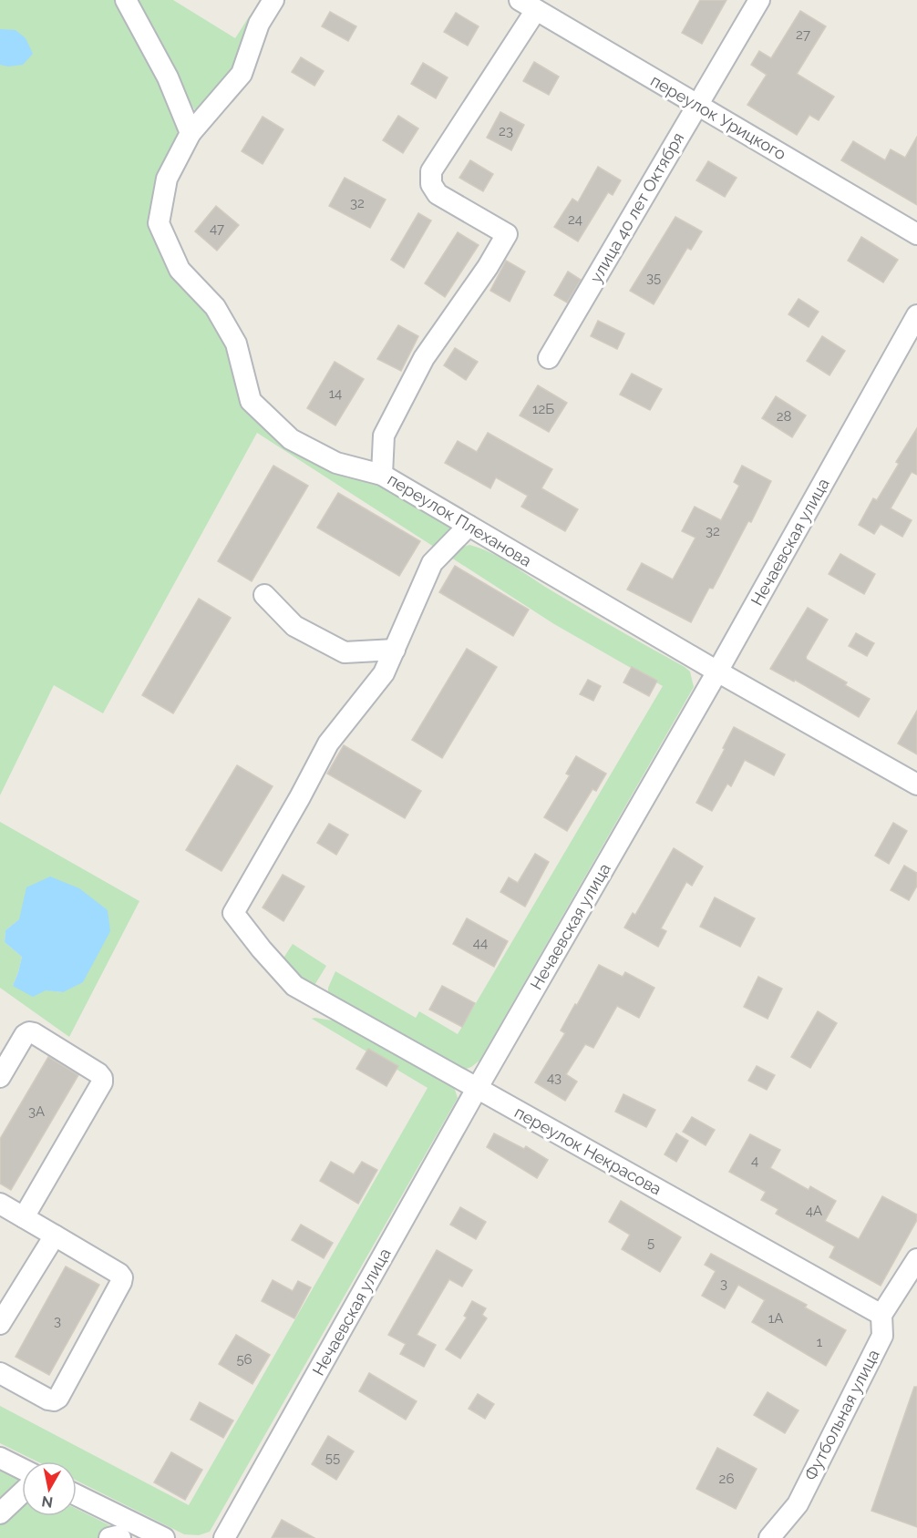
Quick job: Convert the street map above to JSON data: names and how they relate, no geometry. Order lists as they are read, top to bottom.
{
  "streets": {
    "street": [
      "переулок Урицкого",
      "улица 40 лет Октября",
      "переулок Плеханова",
      "Нечаевская улица",
      "переулок Некрасова",
      "Футбольная улица"
    ]
  },
  "crossings": [
    ["переулок Урицкого", "улица 40 лет Октября"],
    ["переулок Плеханова", "Нечаевская улица"],
    ["Нечаевская улица", "переулок Некрасова"],
    ["переулок Некрасова", "Футбольная улица"]
  ],
  "house_numbers": [
    "27",
    "23",
    "32",
    "24",
    "47",
    "35",
    "14",
    "12Б",
    "28",
    "32",
    "44",
    "43",
    "3А",
    "4",
    "4А",
    "5",
    "3",
    "1А",
    "3",
    "1",
    "56",
    "55",
    "26"
  ],
  "north": "bottom"
}
